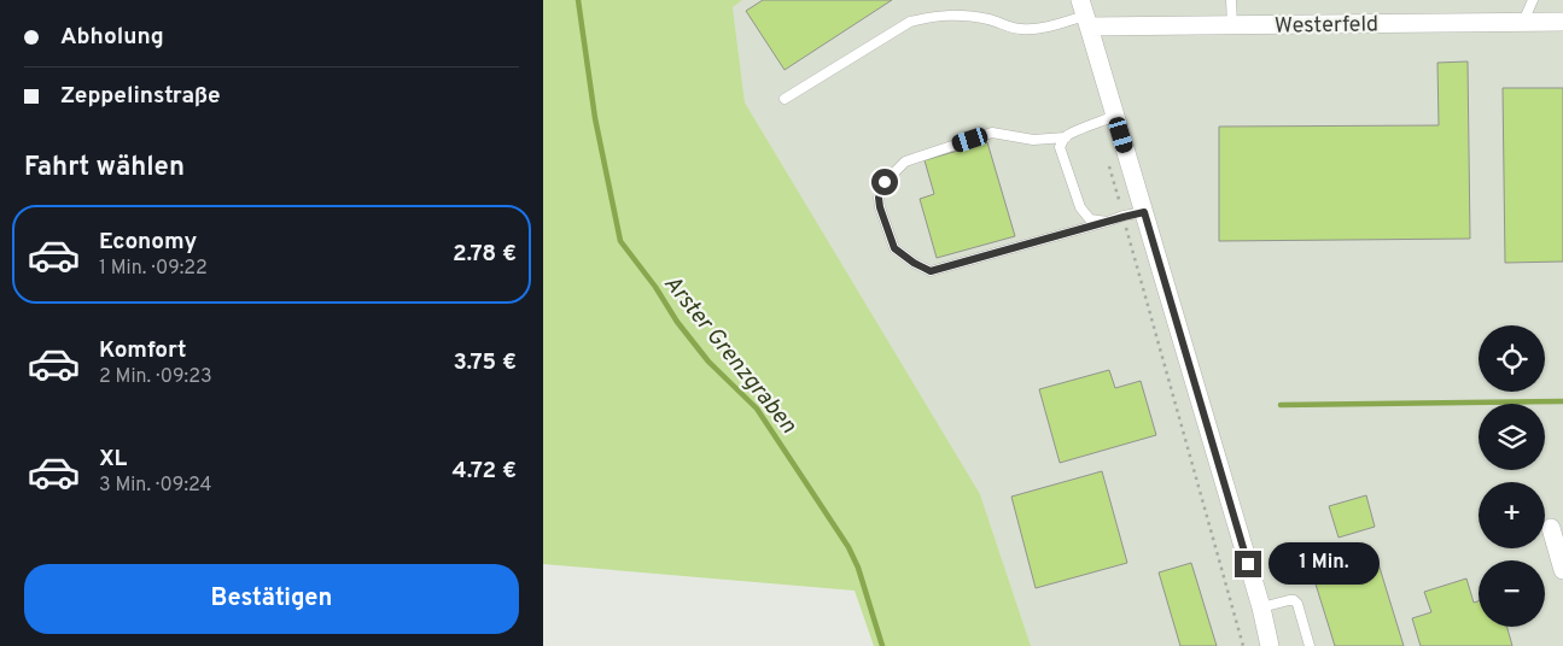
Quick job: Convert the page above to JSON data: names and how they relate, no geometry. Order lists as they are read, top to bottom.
{
  "streets": {
    "street": ["Westerfeld"]
  },
  "water": ["Arster Grenzgraben"],
  "page": {
    "banner": ["Abholung", "Zeppelinstraße"],
    "heading": "Fahrt wählen",
    "list": [
      {
        "name": "Economy",
        "note": "1 Min. · 09:22",
        "value": "2.78 €"
      },
      {
        "name": "Komfort",
        "note": "2 Min. · 09:23",
        "value": "3.75 €"
      },
      {
        "name": "XL",
        "note": "3 Min. · 09:24",
        "value": "4.72 €"
      }
    ],
    "map_buttons": ["+", "−"],
    "bubble": "1 Min.",
    "buttons": "Bestätigen"
  }
}
